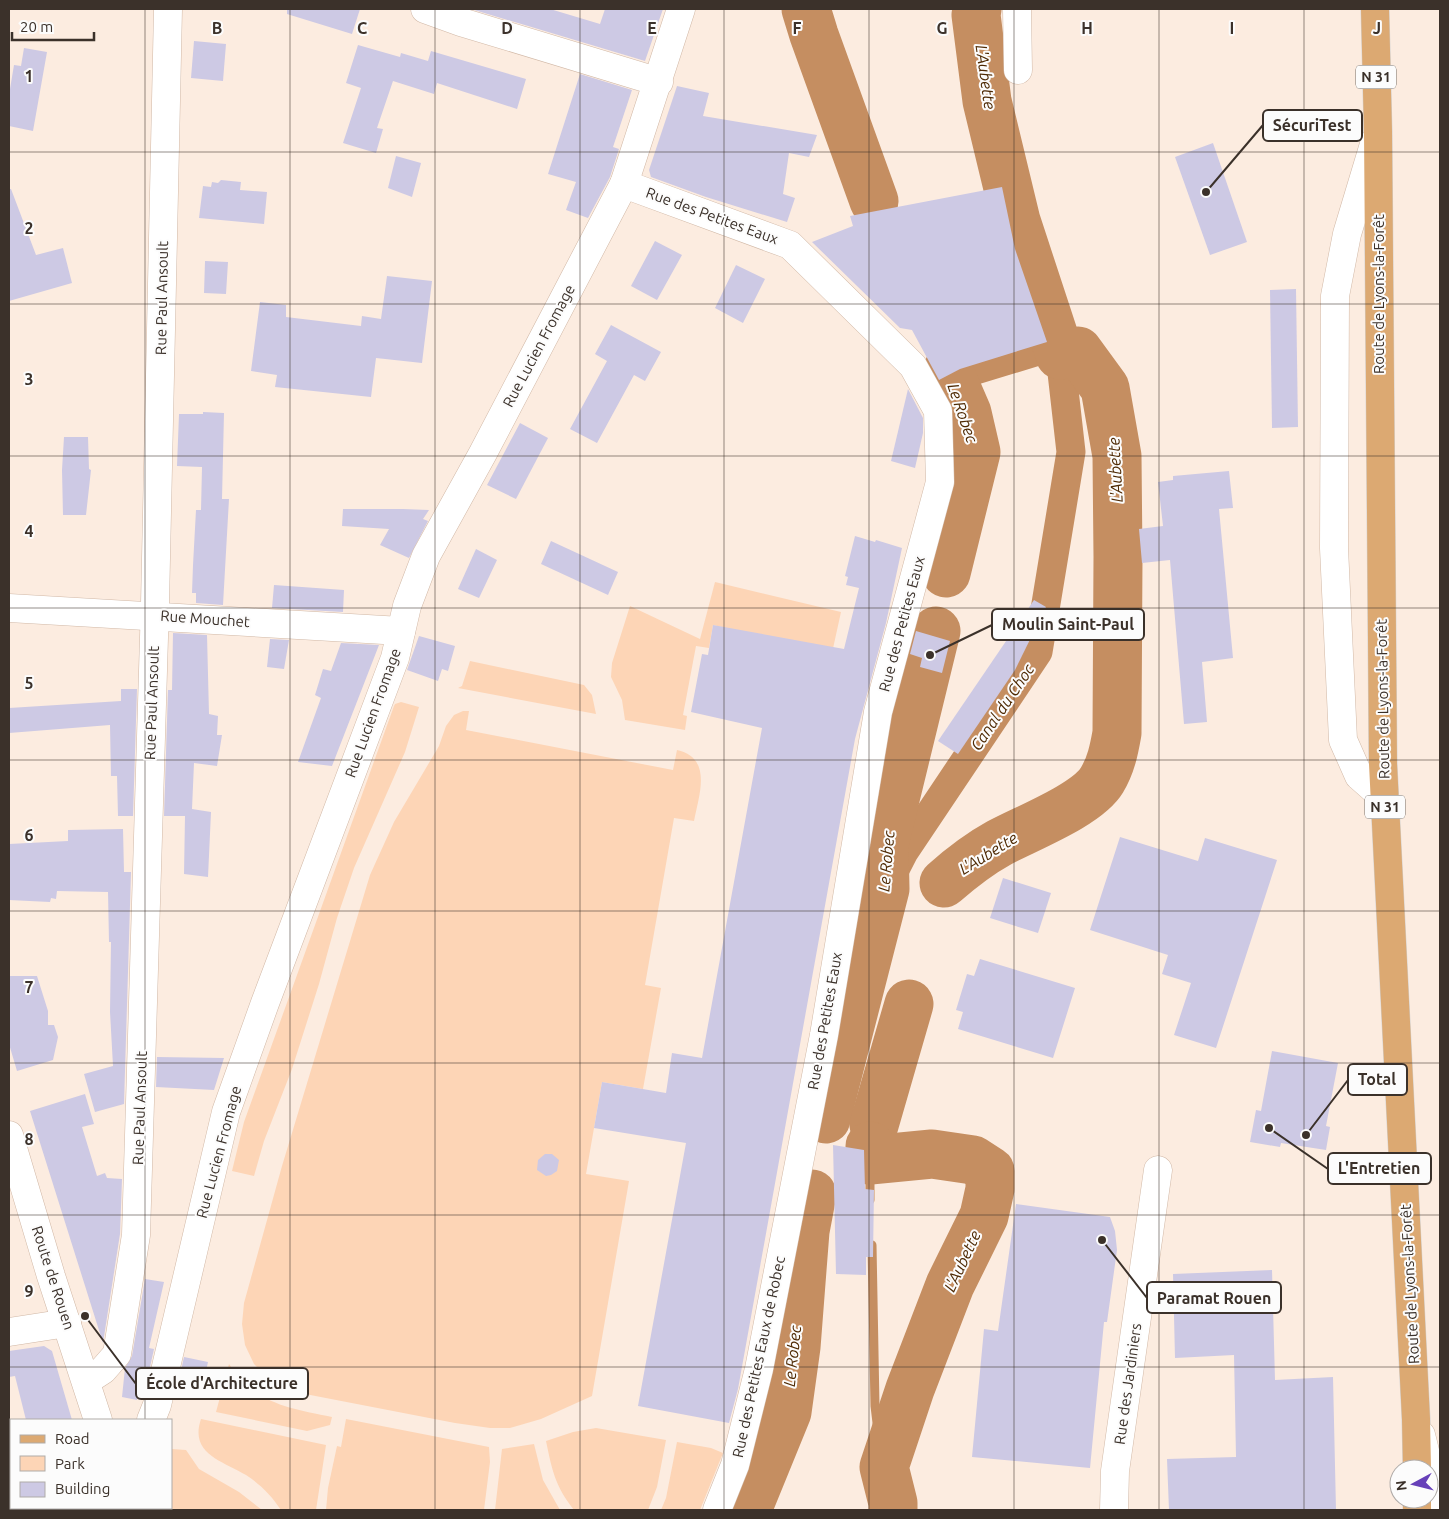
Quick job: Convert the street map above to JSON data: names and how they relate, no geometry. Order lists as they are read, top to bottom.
{
  "streets": {
    "main road": ["N 31", "Route de Lyons-la-Forêt"],
    "street": [
      "Rue des Petites Eaux",
      "Rue Paul Ansoult",
      "Rue Lucien Fromage",
      "Rue Mouchet",
      "Route de Rouen",
      "Rue des Petites Eaux de Robec",
      "Rue des Jardiniers"
    ]
  },
  "crossings": [
    ["Rue des Petites Eaux", "Rue Lucien Fromage"],
    ["Rue des Petites Eaux", "Rue des Petites Eaux de Robec"],
    ["Rue Paul Ansoult", "Rue Mouchet"],
    ["Rue Paul Ansoult", "Route de Rouen"],
    ["Rue Lucien Fromage", "Rue Mouchet"]
  ],
  "water": ["L'Aubette", "Le Robec", "Canal du Choc"],
  "places": [
    "SécuriTest",
    "Moulin Saint-Paul",
    "L'Entretien",
    "Total",
    "Paramat Rouen",
    "École d'Architecture"
  ],
  "legend": ["Road", "Park", "Building"],
  "scale_bar": "20 m",
  "north": "left",
  "grid": {
    "columns": [
      "B",
      "C",
      "D",
      "E",
      "F",
      "G",
      "H",
      "I",
      "J"
    ],
    "rows": [
      "1",
      "2",
      "3",
      "4",
      "5",
      "6",
      "7",
      "8",
      "9"
    ]
  }
}
